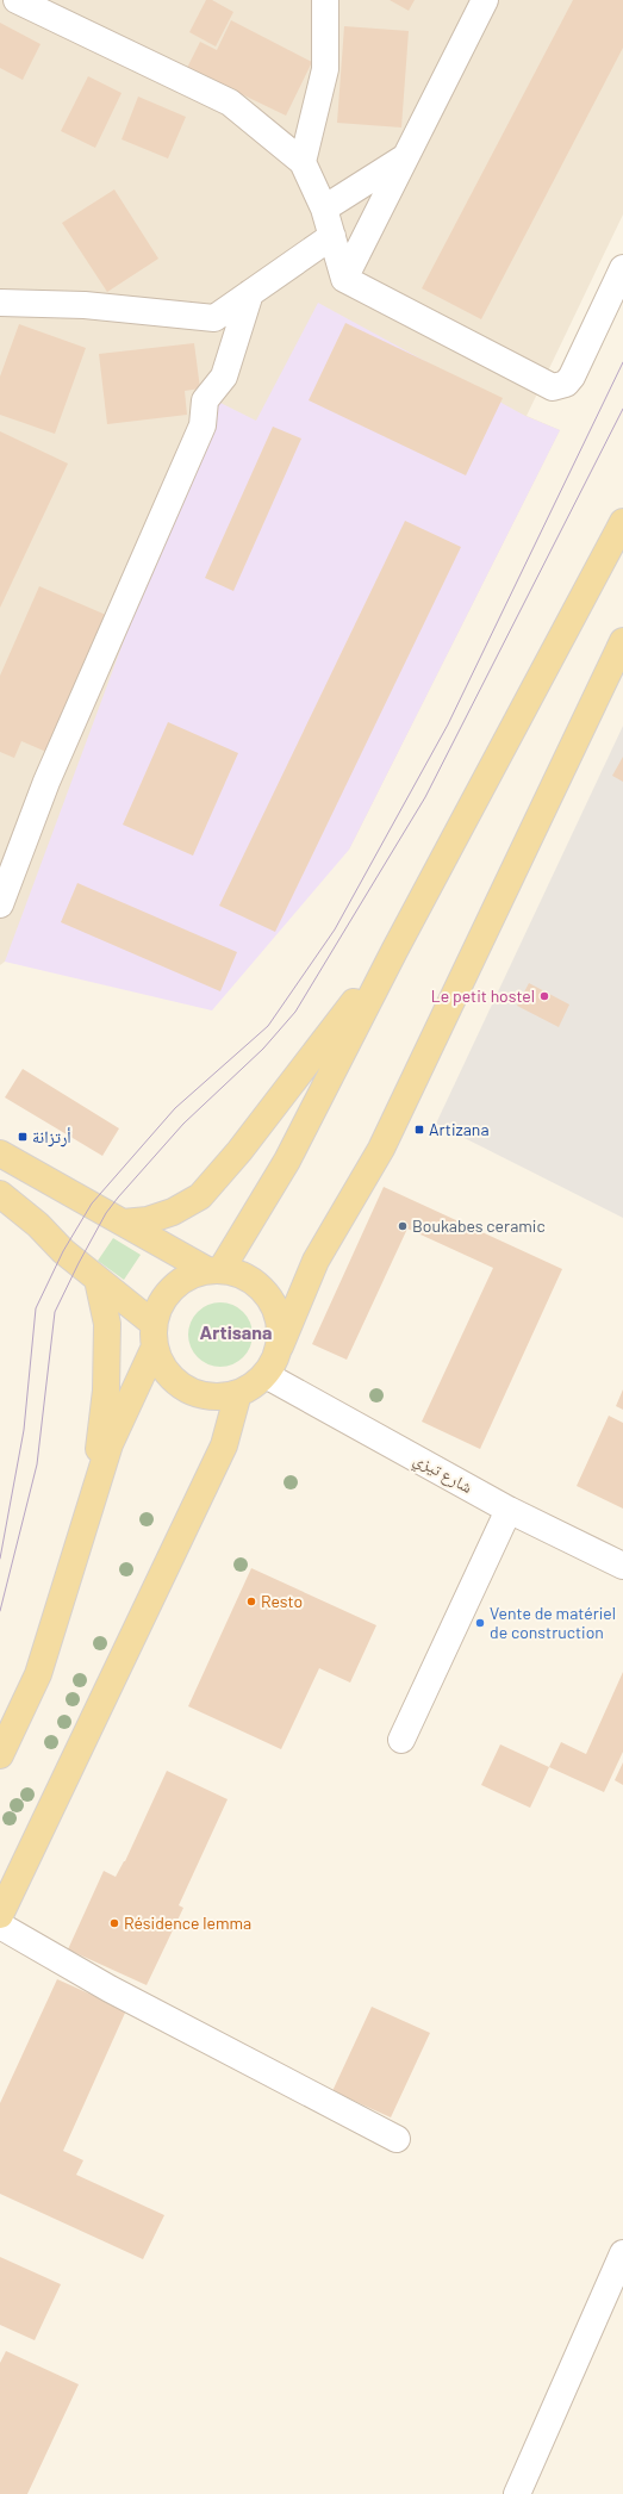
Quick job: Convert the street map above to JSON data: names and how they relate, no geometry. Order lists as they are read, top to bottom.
{
  "streets": {
    "street": ["شارع تيزي"]
  },
  "districts": ["Artisana"],
  "places": {
    "other": [
      "Le petit hostel",
      "Boukabes ceramic",
      "Resto",
      "Vente de matériel de construction",
      "Résidence lemma"
    ],
    "transit": ["Artizana", "أرتزانة"]
  }
}
